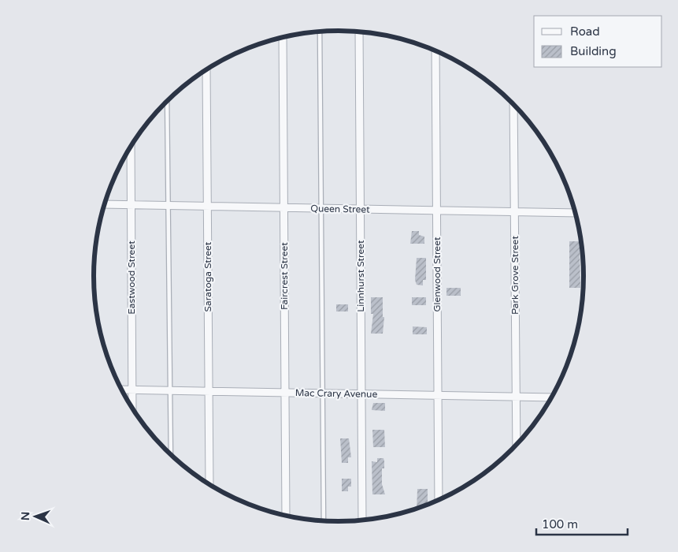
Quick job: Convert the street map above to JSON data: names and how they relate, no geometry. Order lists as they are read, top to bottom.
{
  "streets": {
    "street": [
      "Queen Street",
      "Glenwood Street",
      "Park Grove Street",
      "Faircrest Street",
      "Linnhurst Street",
      "Saratoga Street",
      "Eastwood Street",
      "Mac Crary Avenue"
    ]
  },
  "crossings": [
    ["Queen Street", "Glenwood Street"],
    ["Queen Street", "Park Grove Street"],
    ["Queen Street", "Faircrest Street"],
    ["Queen Street", "Linnhurst Street"],
    ["Queen Street", "Saratoga Street"],
    ["Queen Street", "Eastwood Street"],
    ["Glenwood Street", "Mac Crary Avenue"],
    ["Park Grove Street", "Mac Crary Avenue"],
    ["Faircrest Street", "Mac Crary Avenue"],
    ["Linnhurst Street", "Mac Crary Avenue"],
    ["Saratoga Street", "Mac Crary Avenue"],
    ["Eastwood Street", "Mac Crary Avenue"]
  ],
  "legend": ["Road", "Building"],
  "scale_bar": "100 m",
  "north": "left"
}
